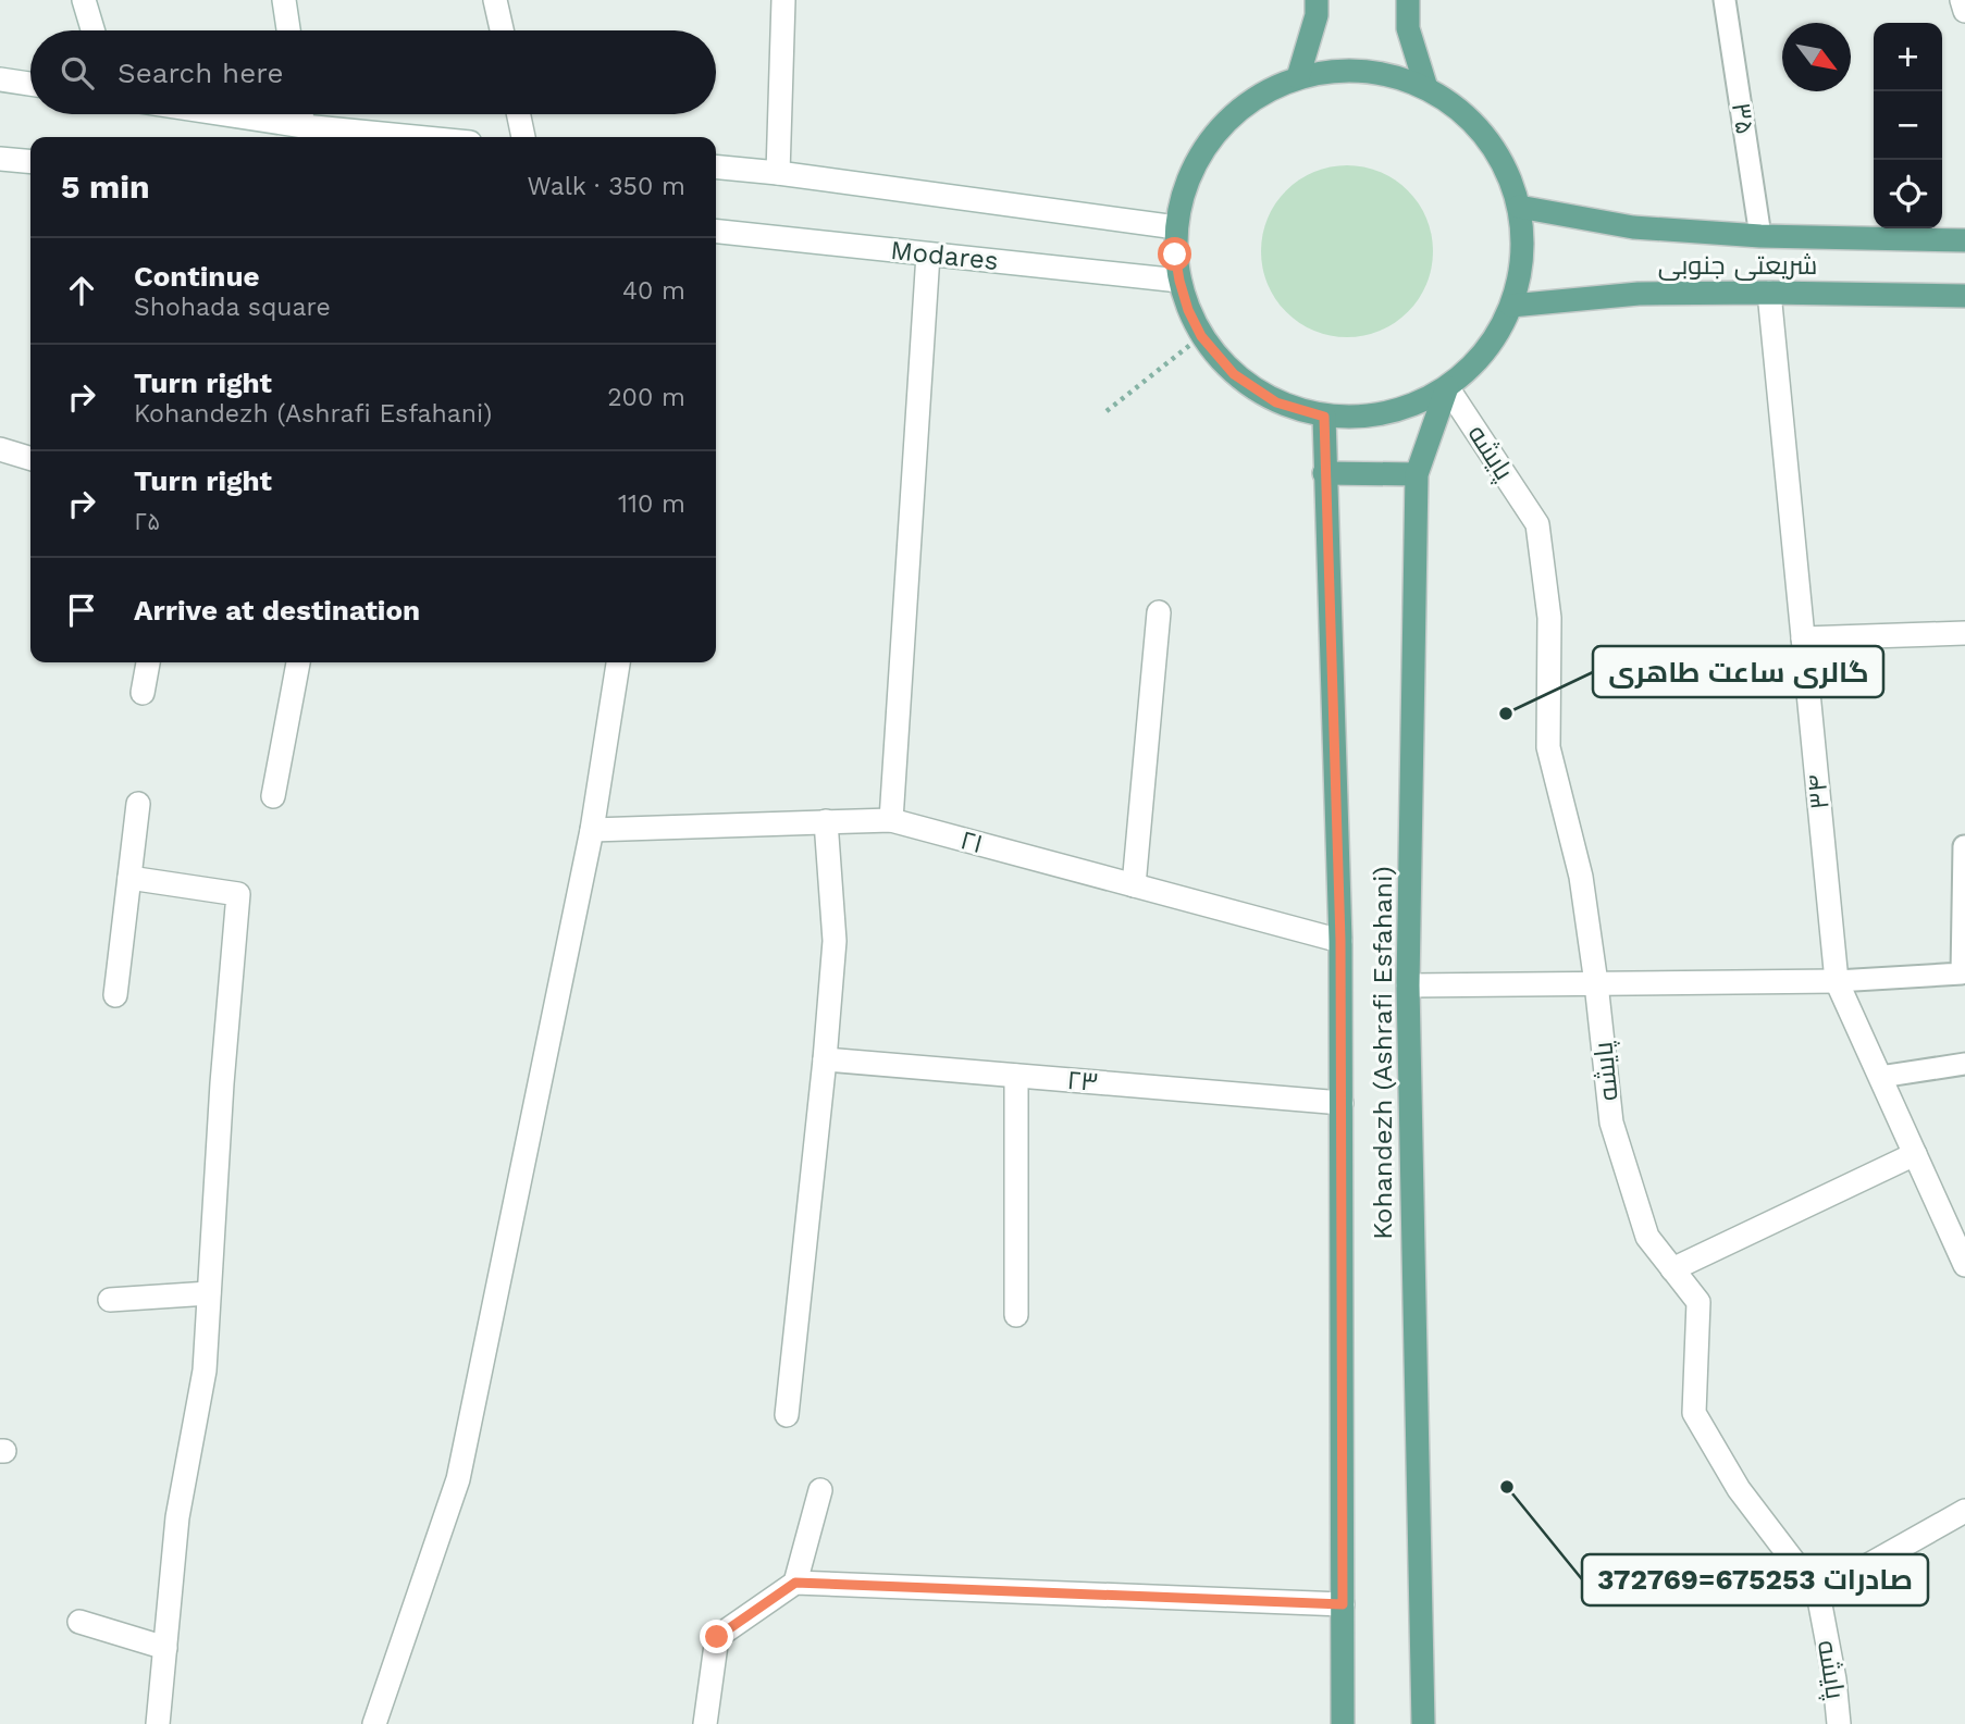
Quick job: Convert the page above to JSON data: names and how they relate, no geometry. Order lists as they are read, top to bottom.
{
  "streets": {
    "main road": ["شریعتی جنوبی", "Kohandezh (Ashrafi Esfahani)"],
    "street": [
      "Modares",
      "پایشه",
      "۳۴",
      "۲۱",
      "۲۳"
    ],
    "lane": ["۳۵"]
  },
  "crossings": [
    ["۳۵", "شریعتی جنوبی"],
    ["شریعتی جنوبی", "۳۴"],
    ["پایشه", "Kohandezh (Ashrafi Esfahani)"],
    ["۲۱", "Kohandezh (Ashrafi Esfahani)"],
    ["Kohandezh (Ashrafi Esfahani)", "۲۳"]
  ],
  "places": ["گالری ساعت طاهری", "372769=675253 صادرات"],
  "north": "bottom right",
  "page": {
    "map_buttons": ["+", "−"],
    "search": "Search here",
    "heading": ["5 min", "Walk · 350 m"],
    "list": [
      ["Continue", "Shohada square", "40 m"],
      ["Turn right", "Kohandezh (Ashrafi Esfahani)", "200 m"],
      ["Turn right", "۲۵", "110 m"],
      "Arrive at destination"
    ]
  }
}
